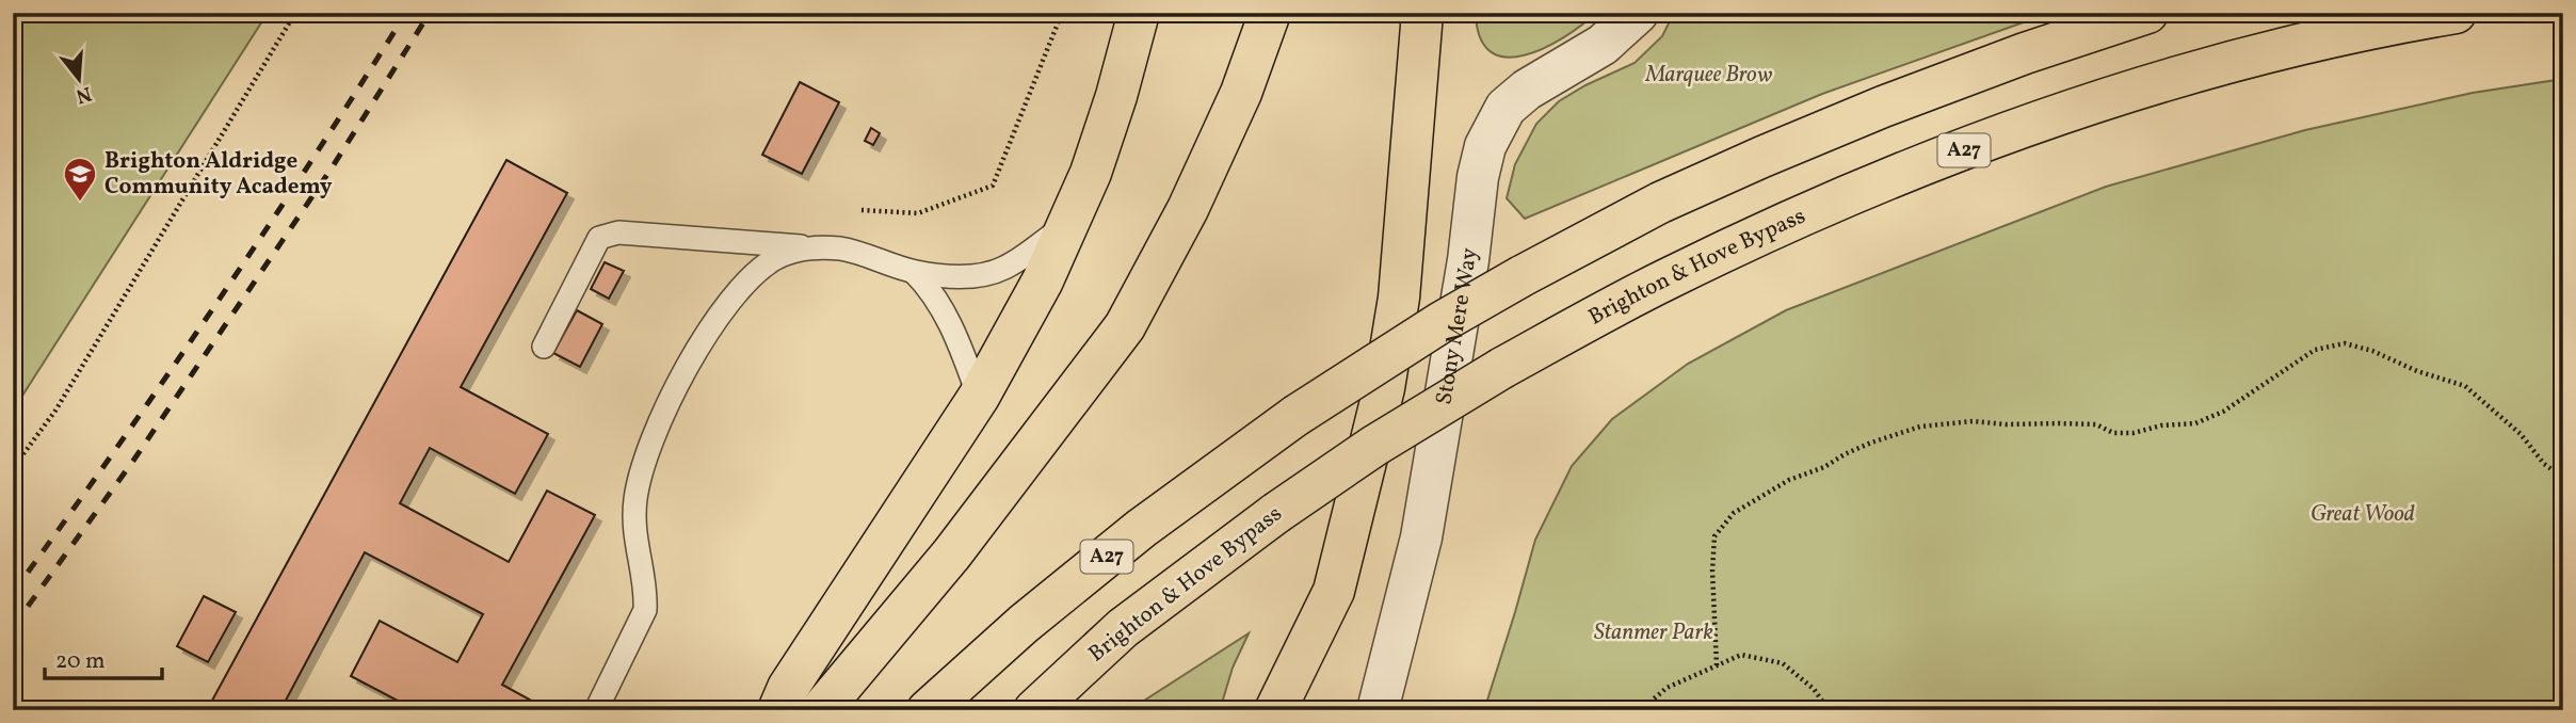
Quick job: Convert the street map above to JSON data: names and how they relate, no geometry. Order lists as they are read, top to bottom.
{
  "streets": {
    "highway": ["A27", "Brighton & Hove Bypass"],
    "street": ["Stony Mere Way"]
  },
  "parks": ["Marquee Brow", "Great Wood", "Stanmer Park"],
  "places": {
    "school or university": ["Brighton Aldridge Community Academy"]
  },
  "scale_bar": "20 m",
  "north": "bottom"
}
